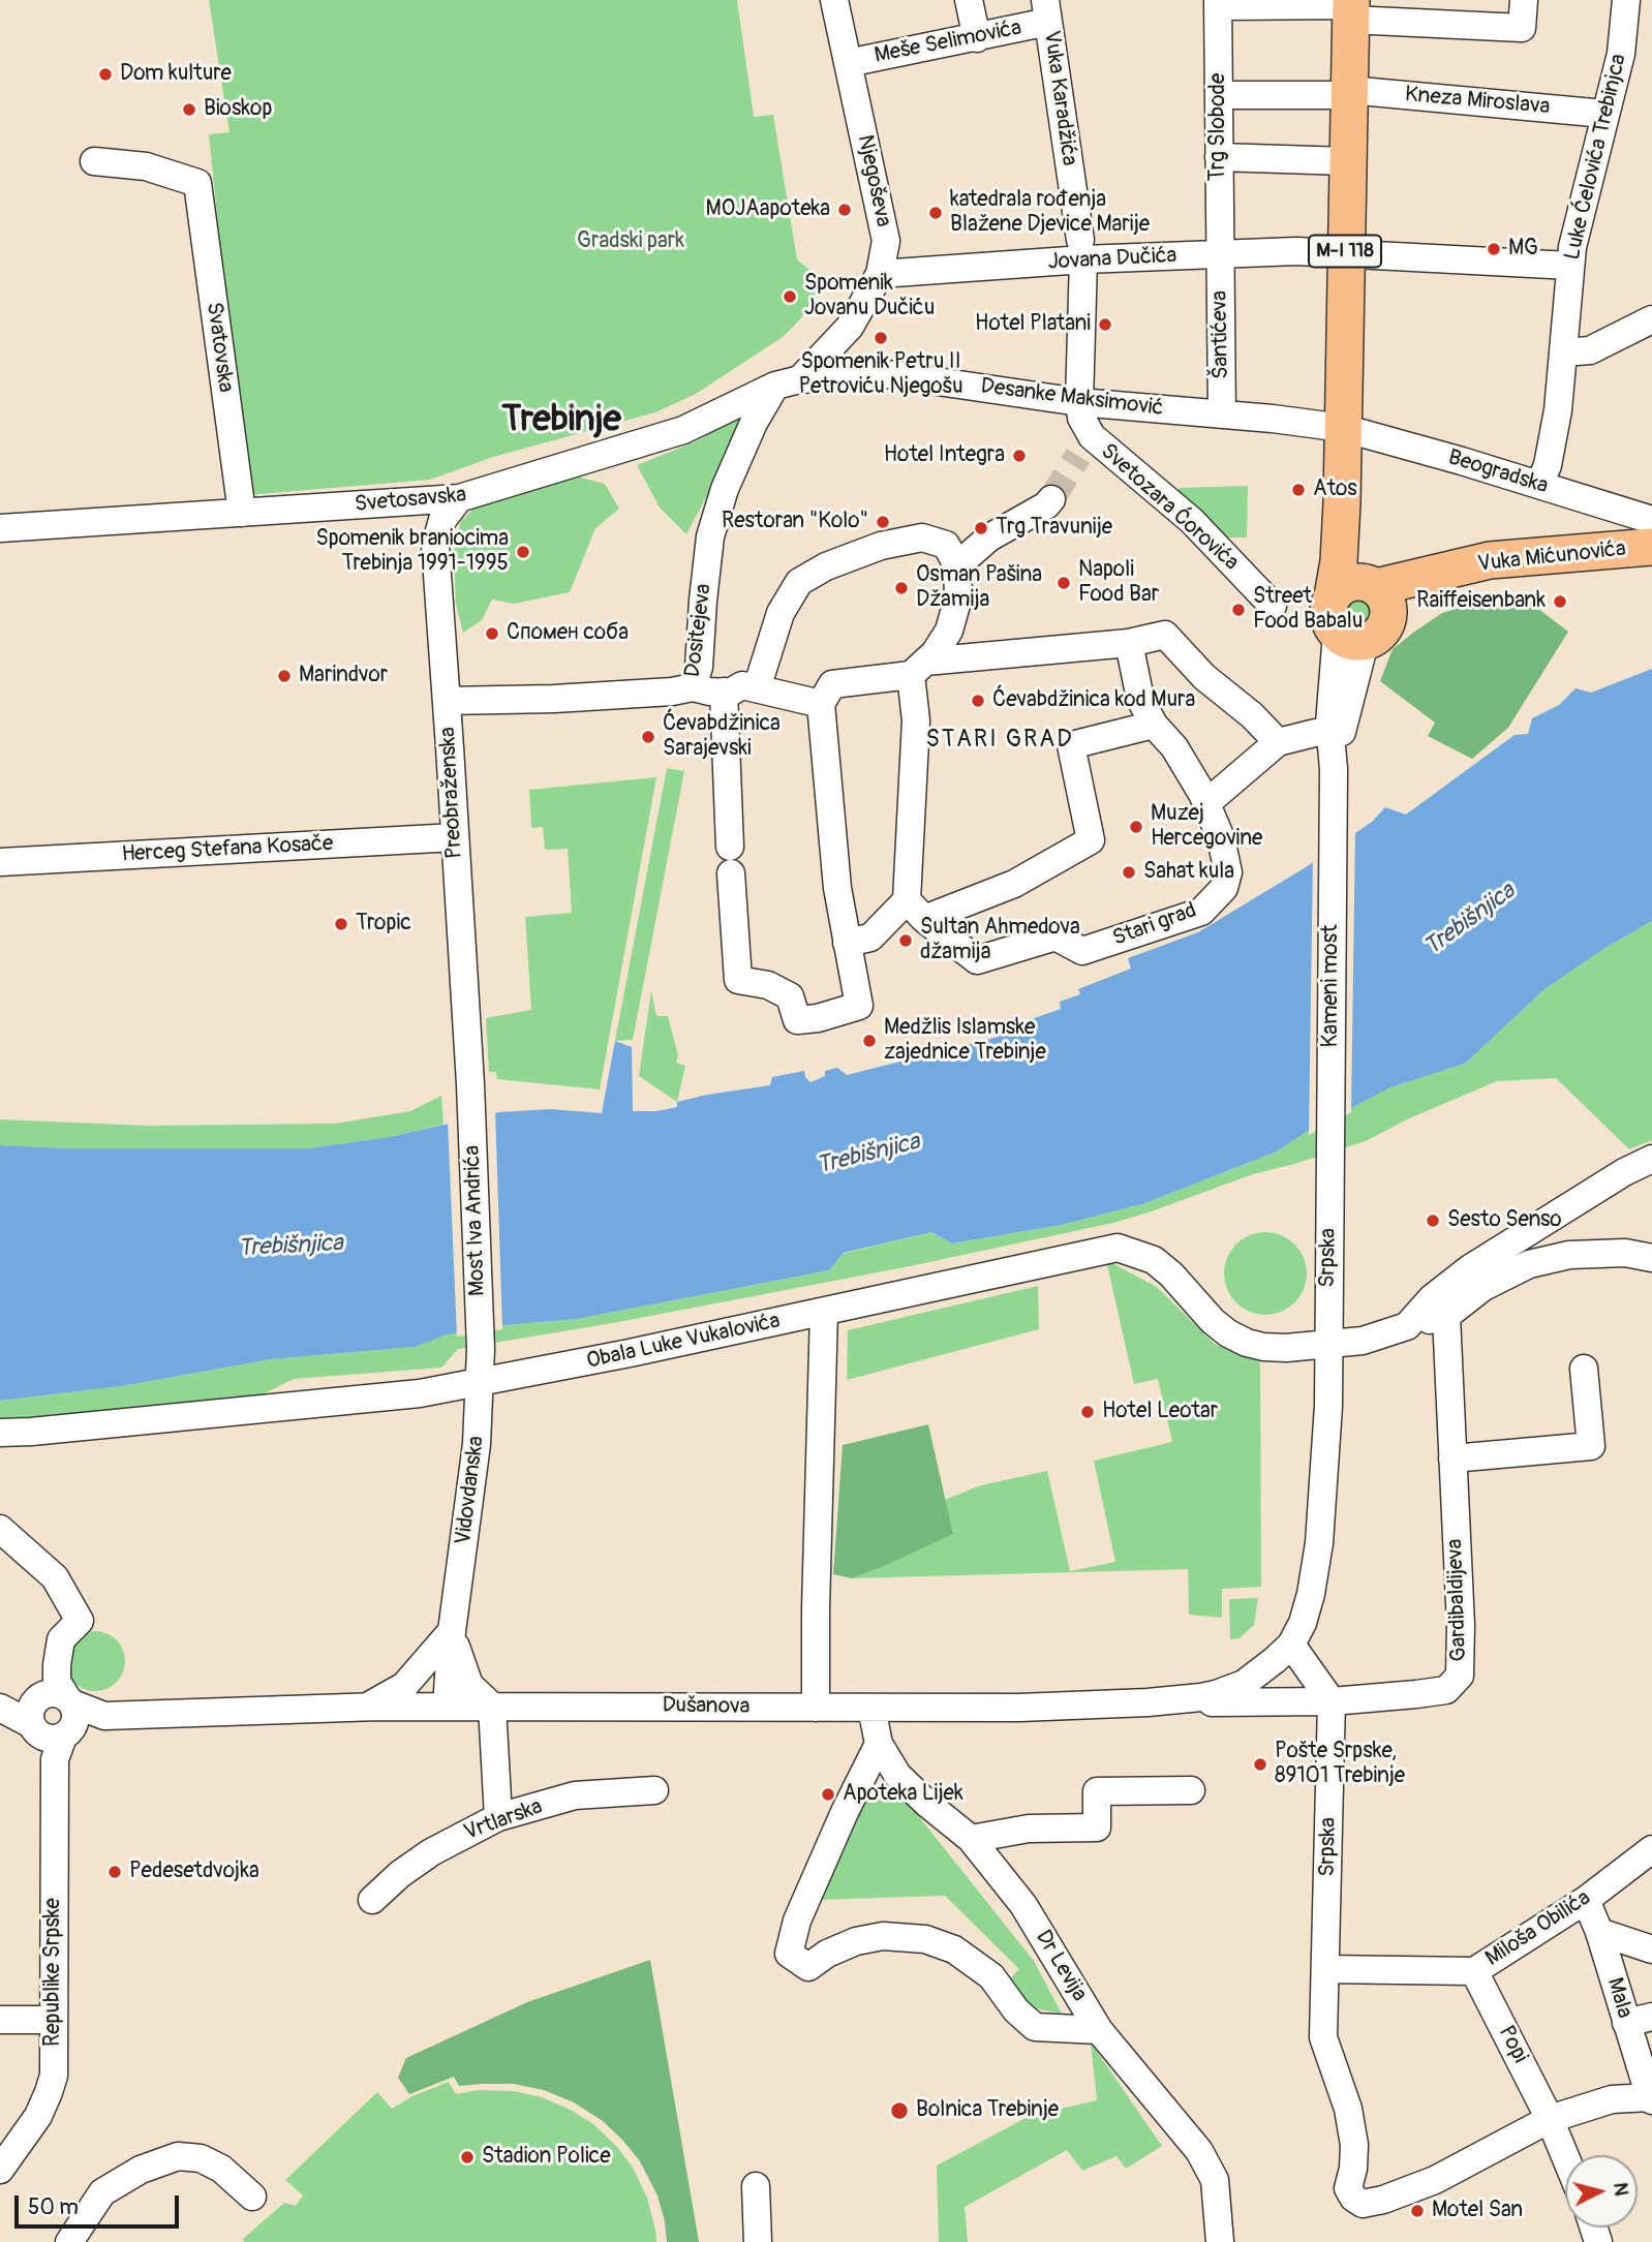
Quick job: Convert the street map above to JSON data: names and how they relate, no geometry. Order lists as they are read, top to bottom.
{
  "streets": {
    "main road": ["M-I 118", "Vuka Mićunovića"],
    "street": [
      "Meše Selimovića",
      "Vuka Karadžića",
      "Kneza Miroslava",
      "Trg Slobode",
      "Luke Ćelovića Trebinjca",
      "Njegoševa",
      "Jovana Dučića",
      "Šantićeva",
      "Svatovska",
      "Desanke Maksimović",
      "Beogradska",
      "Svetosavska",
      "Svetozara Ćorovića",
      "Dositejeva",
      "Preobraženska",
      "Herceg Stefana Kosače",
      "Stari grad",
      "Kameni most",
      "Most Iva Andrića",
      "Srpska",
      "Obala Luke Vukalovića",
      "Vidovdanska",
      "Gardibaldijeva",
      "Dušanova",
      "Vrtlarska",
      "Miloša Obilića",
      "Dr Levija",
      "Republike Srpske",
      "Mala",
      "Popi"
    ]
  },
  "crossings": [
    ["Meše Selimovića", "Vuka Karadžića"],
    ["Meše Selimovića", "Njegoševa"],
    ["Vuka Karadžića", "Jovana Dučića"],
    ["Vuka Karadžića", "Desanke Maksimović"],
    ["Vuka Karadžića", "Svetozara Ćorovića"],
    ["Kneza Miroslava", "Trg Slobode"],
    ["Kneza Miroslava", "Luke Ćelovića Trebinjca"],
    ["Kneza Miroslava", "M-I 118"],
    ["Trg Slobode", "Jovana Dučića"],
    ["Trg Slobode", "Šantićeva"],
    ["Luke Ćelovića Trebinjca", "Jovana Dučića"],
    ["Luke Ćelovića Trebinjca", "Beogradska"],
    ["Njegoševa", "Jovana Dučića"],
    ["Njegoševa", "Desanke Maksimović"],
    ["Njegoševa", "Svetosavska"],
    ["Njegoševa", "Dositejeva"],
    ["M-I 118", "Jovana Dučića"],
    ["M-I 118", "Desanke Maksimović"],
    ["M-I 118", "Beogradska"],
    ["M-I 118", "Vuka Mićunovića"],
    ["M-I 118", "Kameni most"],
    ["Jovana Dučića", "Šantićeva"],
    ["Šantićeva", "Desanke Maksimović"],
    ["Svatovska", "Svetosavska"],
    ["Desanke Maksimović", "Beogradska"],
    ["Desanke Maksimović", "Svetosavska"],
    ["Desanke Maksimović", "Svetozara Ćorovića"],
    ["Desanke Maksimović", "Dositejeva"],
    ["Svetosavska", "Dositejeva"],
    ["Svetosavska", "Preobraženska"],
    ["Vuka Mićunovića", "Kameni most"],
    ["Dositejeva", "Preobraženska"],
    ["Preobraženska", "Herceg Stefana Kosače"],
    ["Preobraženska", "Most Iva Andrića"],
    ["Kameni most", "Srpska"],
    ["Most Iva Andrića", "Vidovdanska"],
    ["Srpska", "Obala Luke Vukalovića"],
    ["Srpska", "Gardibaldijeva"],
    ["Srpska", "Dušanova"],
    ["Srpska", "Miloša Obilića"],
    ["Srpska", "Popi"],
    ["Obala Luke Vukalovića", "Vidovdanska"],
    ["Obala Luke Vukalovića", "Gardibaldijeva"],
    ["Vidovdanska", "Dušanova"],
    ["Gardibaldijeva", "Dušanova"],
    ["Dušanova", "Dr Levija"],
    ["Dušanova", "Republike Srpske"],
    ["Miloša Obilića", "Mala"],
    ["Miloša Obilića", "Popi"]
  ],
  "districts": ["Trebinje", "STARI GRAD"],
  "water": ["Trebišnjica"],
  "parks": ["Gradski park"],
  "places": [
    "Dom kulture",
    "Bioskop",
    "MOJAapoteka",
    "katedrala rođenja Blažene Djevice Marije",
    "MG",
    "Spomenik Jovanu Dučiću",
    "Hotel Platani",
    "Spomenik Petru II Petroviću Njegošu",
    "Hotel Integra",
    "Atos",
    "Restoran \"Kolo\"",
    "Trg Travunije",
    "Spomenik braniocima Trebinja 1991-1995",
    "Napoli Food Bar",
    "Osman Pašina Džamija",
    "Raiffeisenbank",
    "Street Food Babalu",
    "Спомен соба",
    "Marindvor",
    "Ćevabdžinica kod Mura",
    "Ćevabdžinica Sarajevski",
    "Muzej Hercegovine",
    "Sahat kula",
    "Tropic",
    "Sultan Ahmedova džamija",
    "Medžlis Islamske zajednice Trebinje",
    "Sesto Senso",
    "Hotel Leotar",
    "Pošte Srpske, 89101 Trebinje",
    "Apoteka Lijek",
    "Pedesetdvojka",
    "Bolnica Trebinje",
    "Stadion Police",
    "Motel San"
  ],
  "scale_bar": "50 m",
  "north": "right"
}
